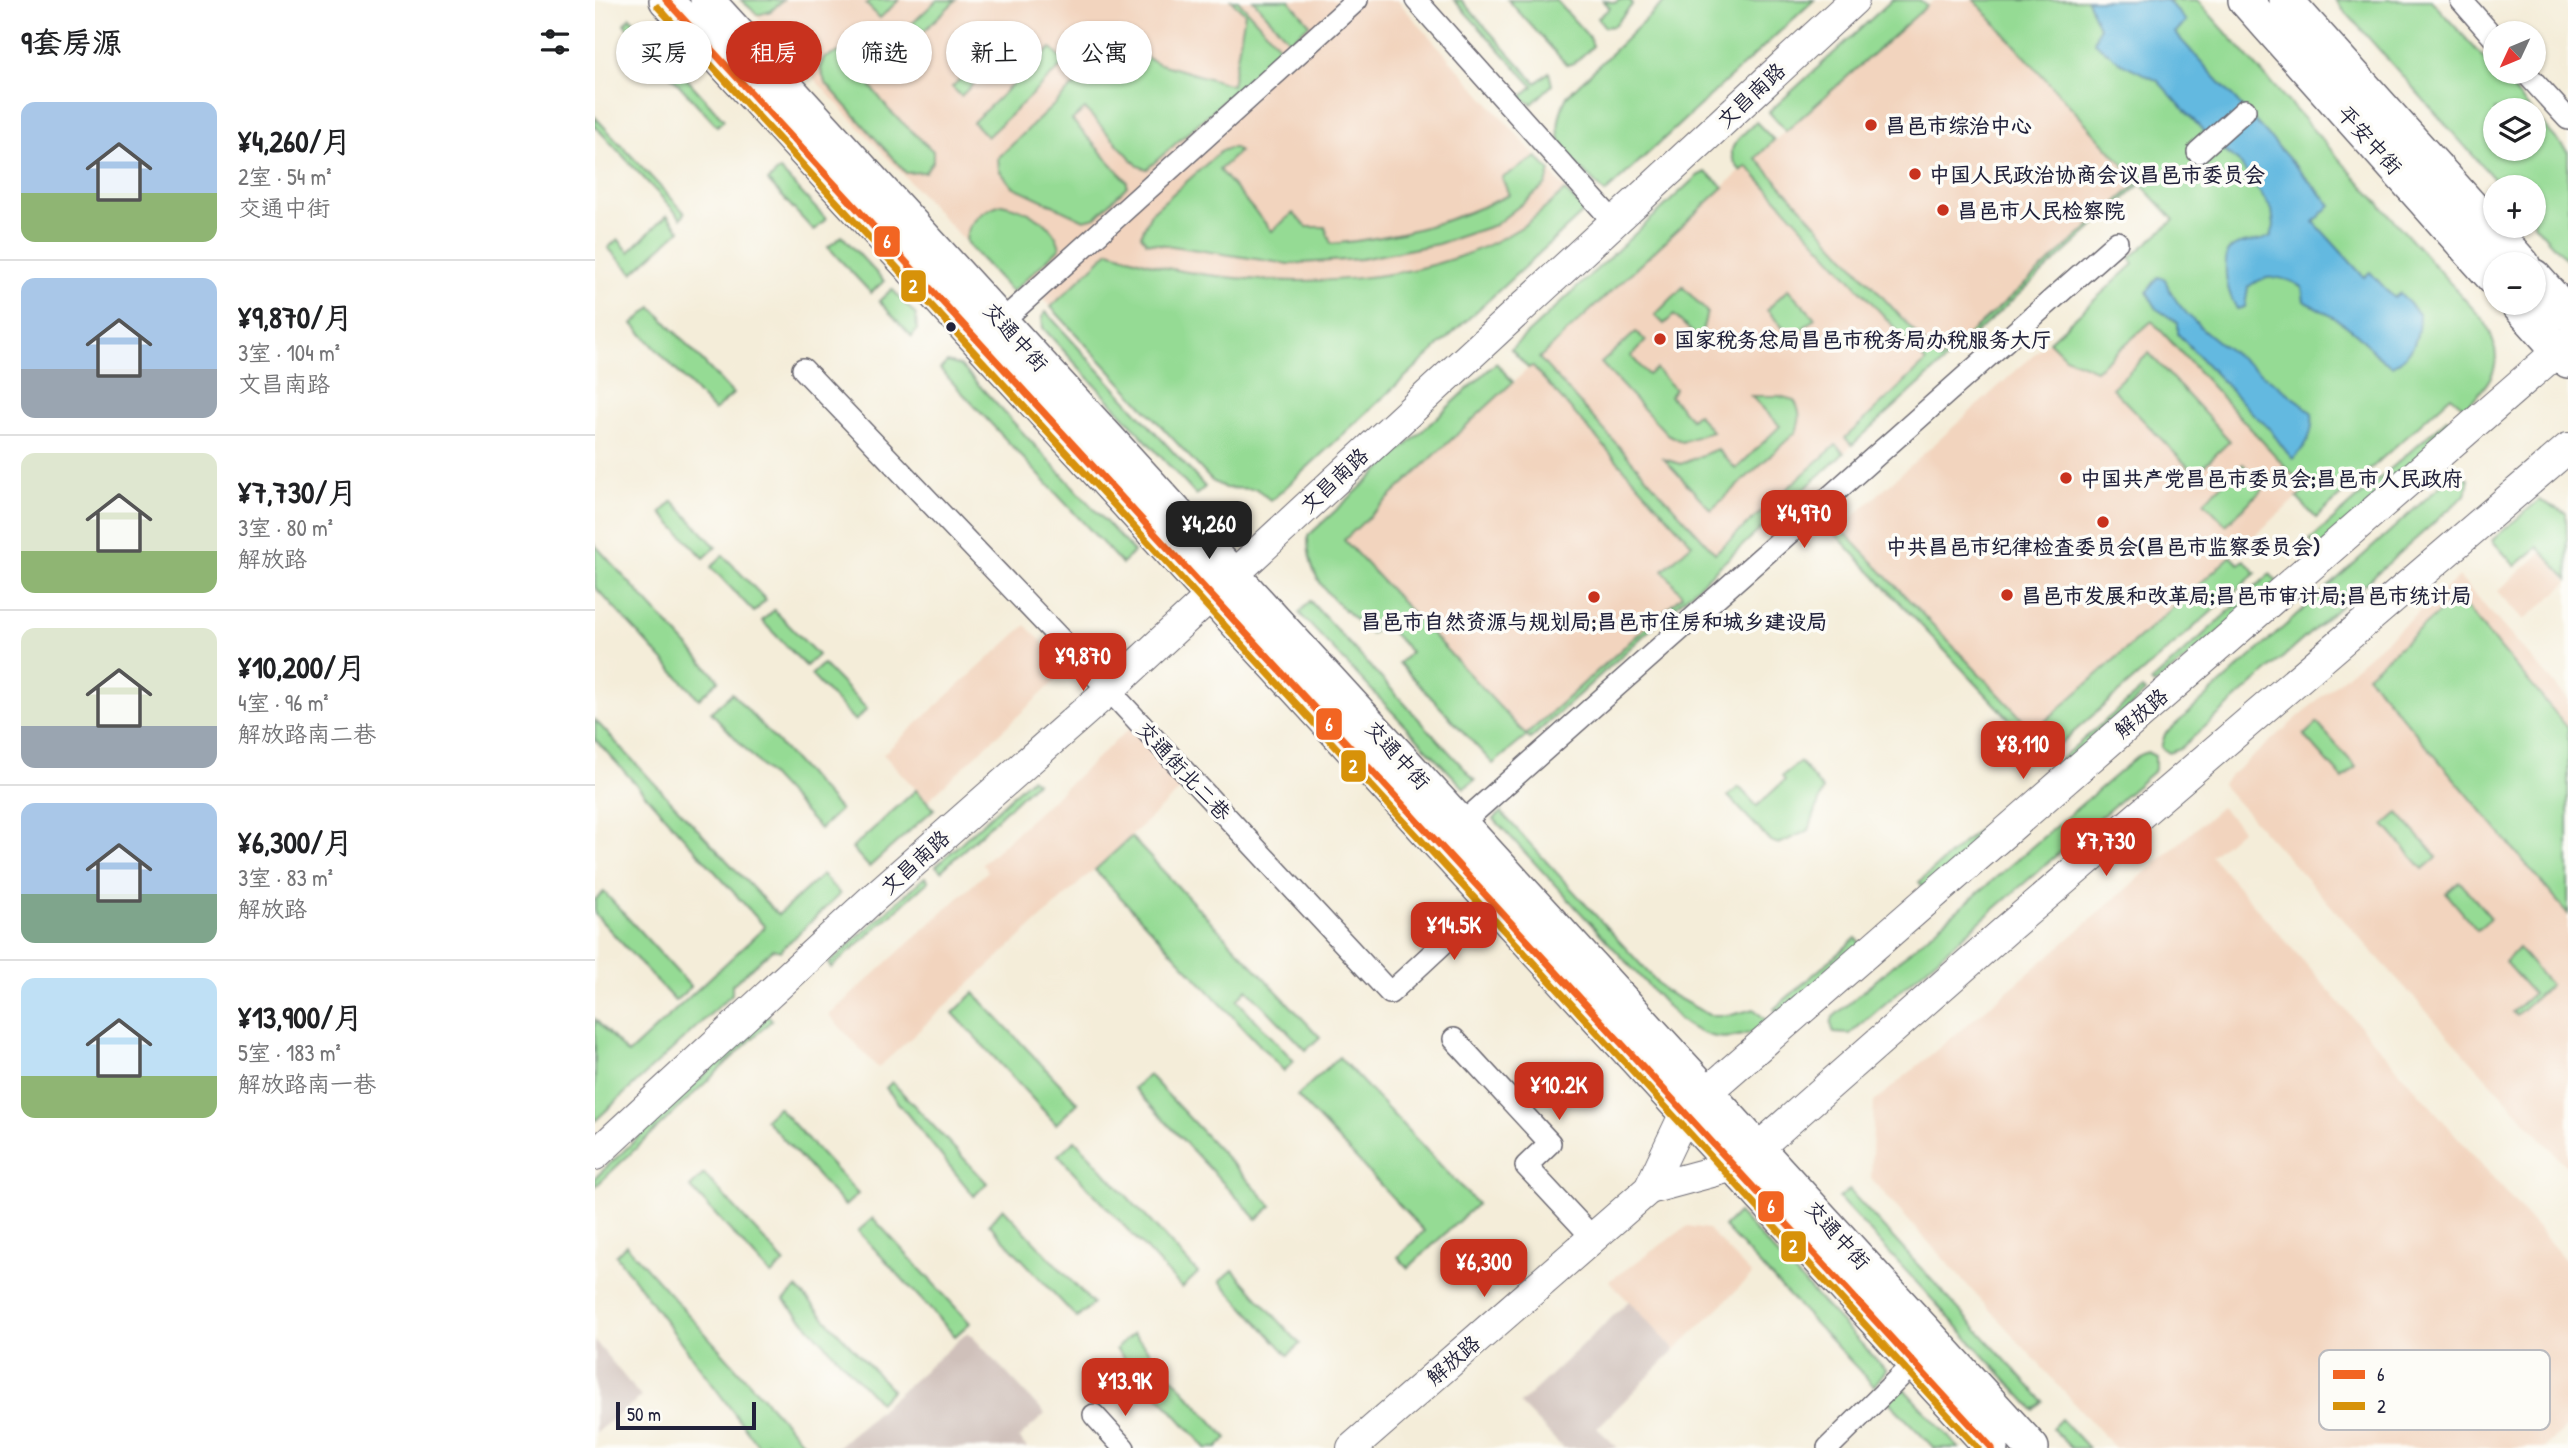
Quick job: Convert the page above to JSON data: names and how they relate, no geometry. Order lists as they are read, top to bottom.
{
  "streets": {
    "main road": ["平安中街", "交通中街"],
    "street": ["文昌南路", "解放路", "交通街北二巷"]
  },
  "crossings": [
    ["文昌南路", "交通中街"],
    ["文昌南路", "交通街北二巷"],
    ["交通中街", "解放路"],
    ["交通中街", "交通街北二巷"]
  ],
  "places": [
    "昌邑市综治中心",
    "中国人民政治协商会议昌邑市委员会",
    "昌邑市人民检察院",
    "国家税务总局昌邑市税务局办税服务大厅",
    "中国共产党昌邑市委员会;昌邑市人民政府",
    "中共昌邑市纪律检查委员会(昌邑市监察委员会)",
    "昌邑市发展和改革局;昌邑市审计局;昌邑市统计局",
    "昌邑市自然资源与规划局;昌邑市住房和城乡建设局"
  ],
  "lines": ["transit line 6", "transit line 2"],
  "legend": ["6", "2"],
  "scale_bar": "50 m",
  "north": "bottom left",
  "page": {
    "heading": "9套房源",
    "map_buttons": ["+", "−"],
    "chip": [
      "买房",
      "租房",
      "筛选",
      "新上",
      "公寓"
    ],
    "list": [
      {
        "name": "¥4,260/月",
        "note": "2室 · 54 m² · 交通中街"
      },
      {
        "name": "¥9,870/月",
        "note": "3室 · 104 m² · 文昌南路"
      },
      {
        "name": "¥7,730/月",
        "note": "3室 · 80 m² · 解放路"
      },
      {
        "name": "¥10,200/月",
        "note": "4室 · 96 m² · 解放路南二巷"
      },
      {
        "name": "¥6,300/月",
        "note": "3室 · 83 m² · 解放路"
      },
      {
        "name": "¥13,900/月",
        "note": "5室 · 183 m² · 解放路南一巷"
      }
    ],
    "price": [
      "¥4,970",
      "¥4,260",
      "¥9,870",
      "¥8,110",
      "¥7,730",
      "¥14.5K",
      "¥10.2K",
      "¥6,300",
      "¥13.9K"
    ],
    "scale": "50 m"
  }
}
